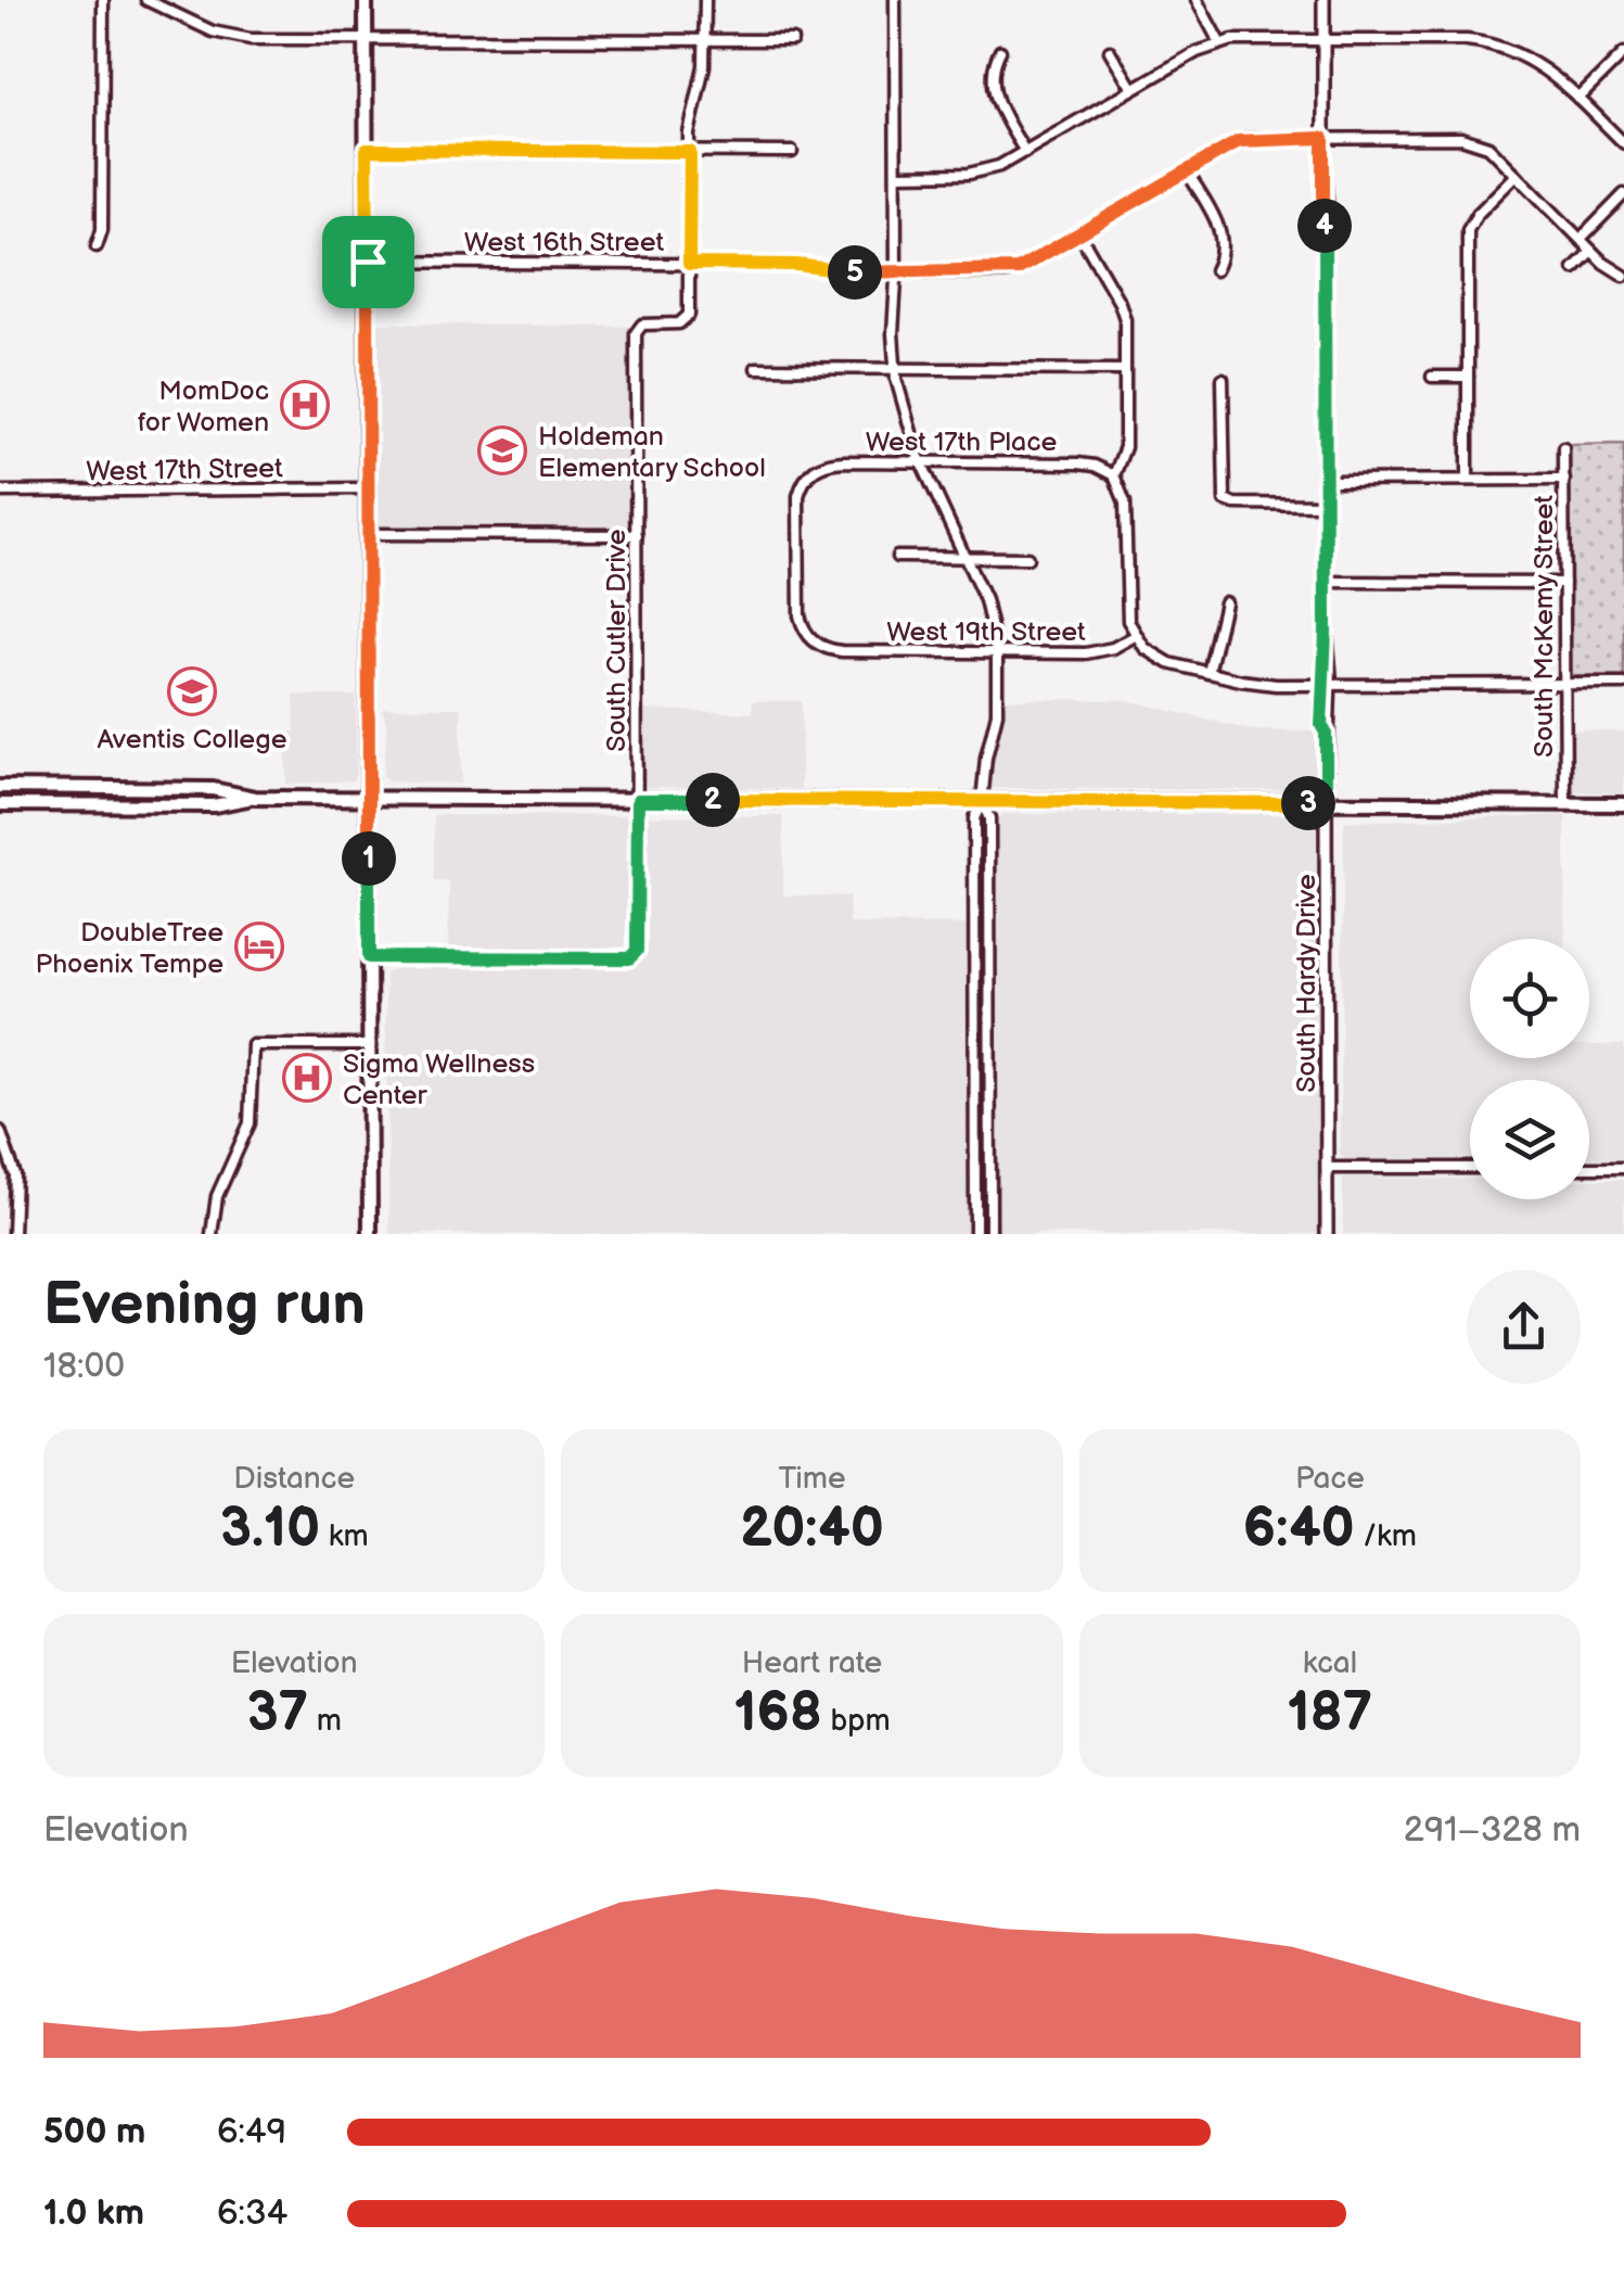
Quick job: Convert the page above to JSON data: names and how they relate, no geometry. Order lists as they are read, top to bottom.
{
  "streets": {
    "street": [
      "West 16th Street",
      "West 17th Place",
      "West 17th Street",
      "South McKemy Street",
      "West 19th Street",
      "South Cutler Drive",
      "South Hardy Drive"
    ]
  },
  "crossings": [
    ["West 16th Street", "South Cutler Drive"],
    ["West 16th Street", "South Hardy Drive"],
    ["West 17th Place", "West 19th Street"]
  ],
  "places": {
    "hospital": ["MomDoc for Women", "Sigma Wellness Center"],
    "school or university": ["Holdeman Elementary School", "Aventis College"],
    "hotel": ["DoubleTree Phoenix Tempe"]
  },
  "page": {
    "pins": [
      "4",
      "5",
      "2",
      "3",
      "1"
    ],
    "heading": ["Evening run", "18:00"],
    "stats": [
      ["Distance", "3.10 km"],
      ["Time", "20:40"],
      ["Pace", "6:40 /km"],
      ["Elevation", "37 m"],
      ["Heart rate", "168 bpm"],
      ["kcal", "187"]
    ],
    "chart": ["Elevation", "291–328 m"],
    "list": [
      {
        "name": "500 m",
        "note": "6:49"
      },
      {
        "name": "1.0 km",
        "note": "6:34"
      }
    ]
  }
}
